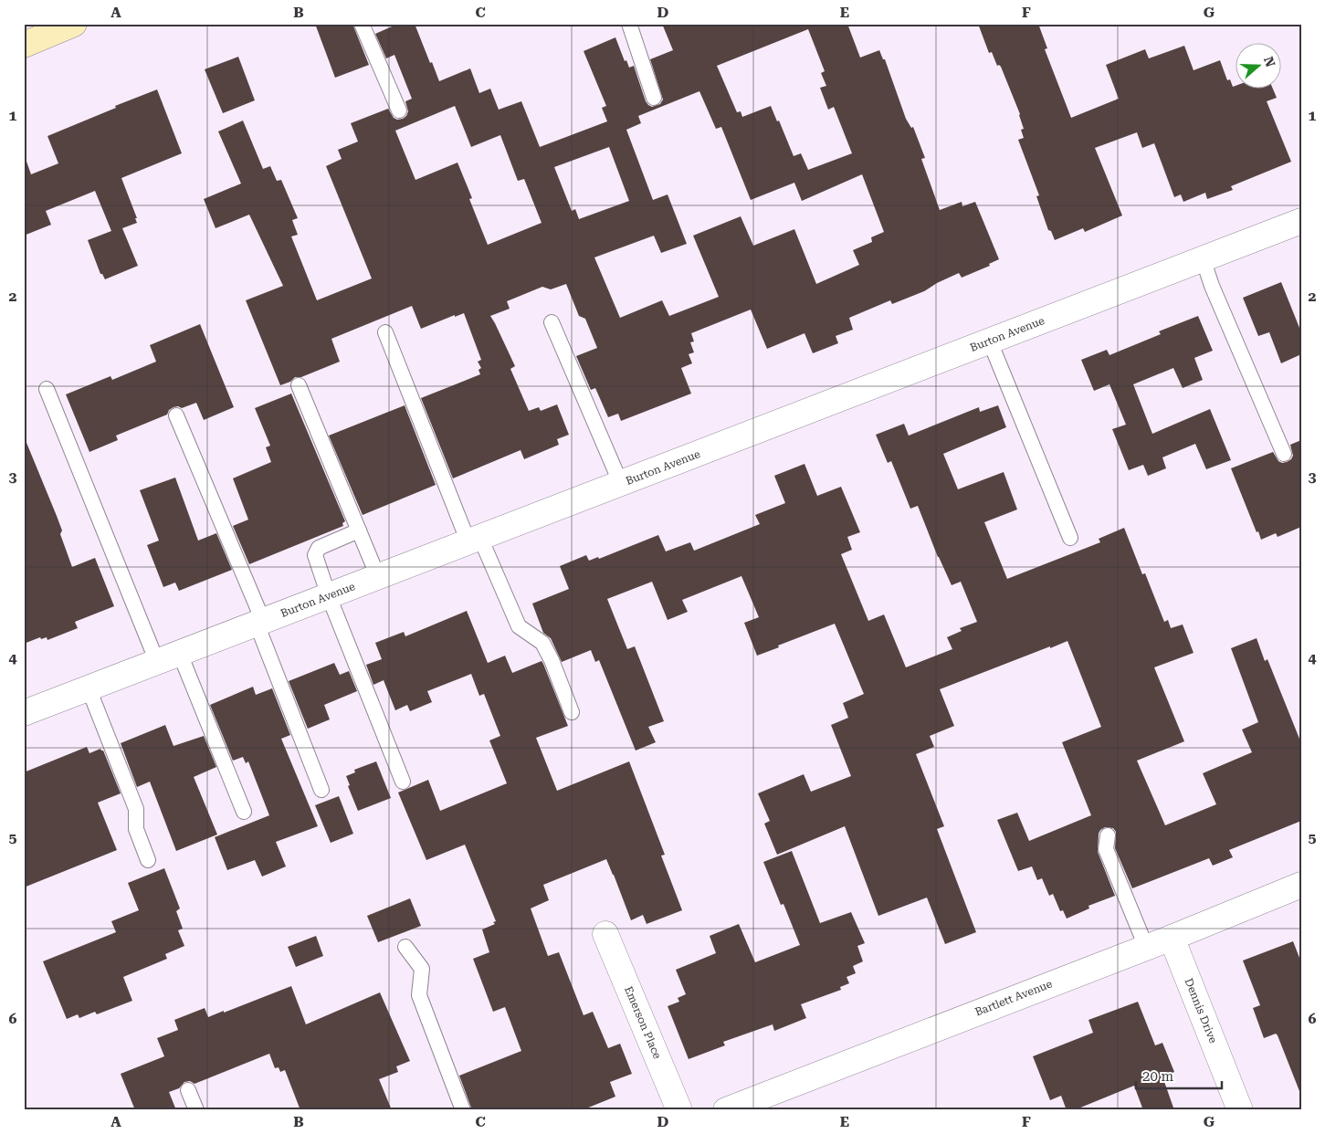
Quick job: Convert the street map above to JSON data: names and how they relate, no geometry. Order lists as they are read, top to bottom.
{
  "streets": {
    "street": [
      "Burton Avenue",
      "Bartlett Avenue",
      "Dennis Drive",
      "Emerson Place"
    ]
  },
  "crossings": [
    ["Bartlett Avenue", "Dennis Drive"]
  ],
  "scale_bar": "20 m",
  "north": "right",
  "grid": {
    "columns": [
      "A",
      "B",
      "C",
      "D",
      "E",
      "F",
      "G"
    ],
    "rows": [
      "1",
      "2",
      "3",
      "4",
      "5",
      "6"
    ]
  }
}
